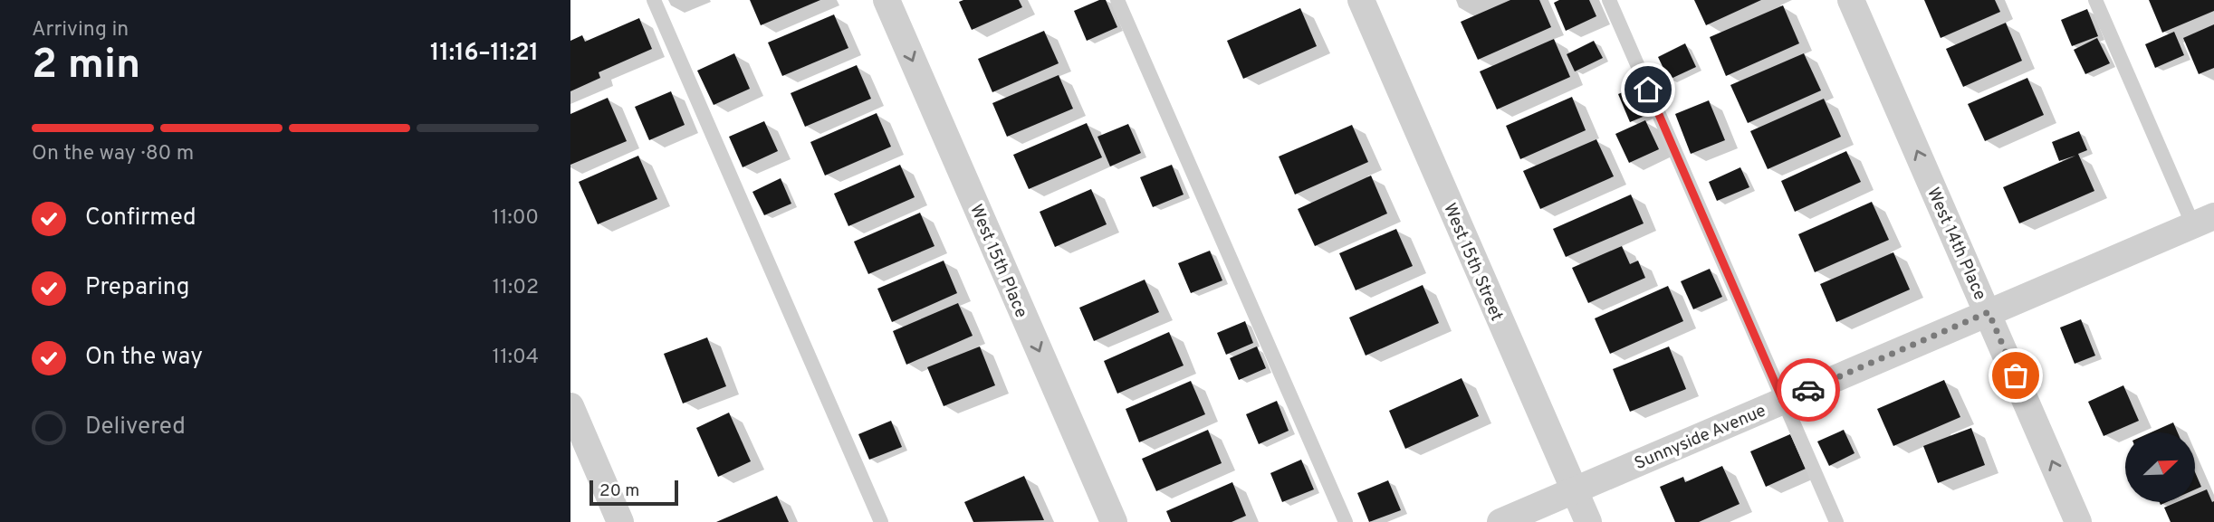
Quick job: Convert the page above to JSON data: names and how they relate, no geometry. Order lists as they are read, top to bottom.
{
  "streets": {
    "street": [
      "West 14th Place",
      "West 15th Place",
      "West 15th Street",
      "Sunnyside Avenue"
    ]
  },
  "crossings": [
    ["West 14th Place", "Sunnyside Avenue"],
    ["West 15th Street", "Sunnyside Avenue"]
  ],
  "one_way": ["West 14th Place", "West 15th Place"],
  "scale_bar": "20 m",
  "north": "top right",
  "page": {
    "heading": ["2 min", "Arriving in", "11:16–11:21"],
    "bar": "On the way · 80 m",
    "list": [
      ["Confirmed", "11:00"],
      ["Preparing", "11:02"],
      ["On the way", "11:04"],
      "Delivered"
    ],
    "scale": "20 m"
  }
}
